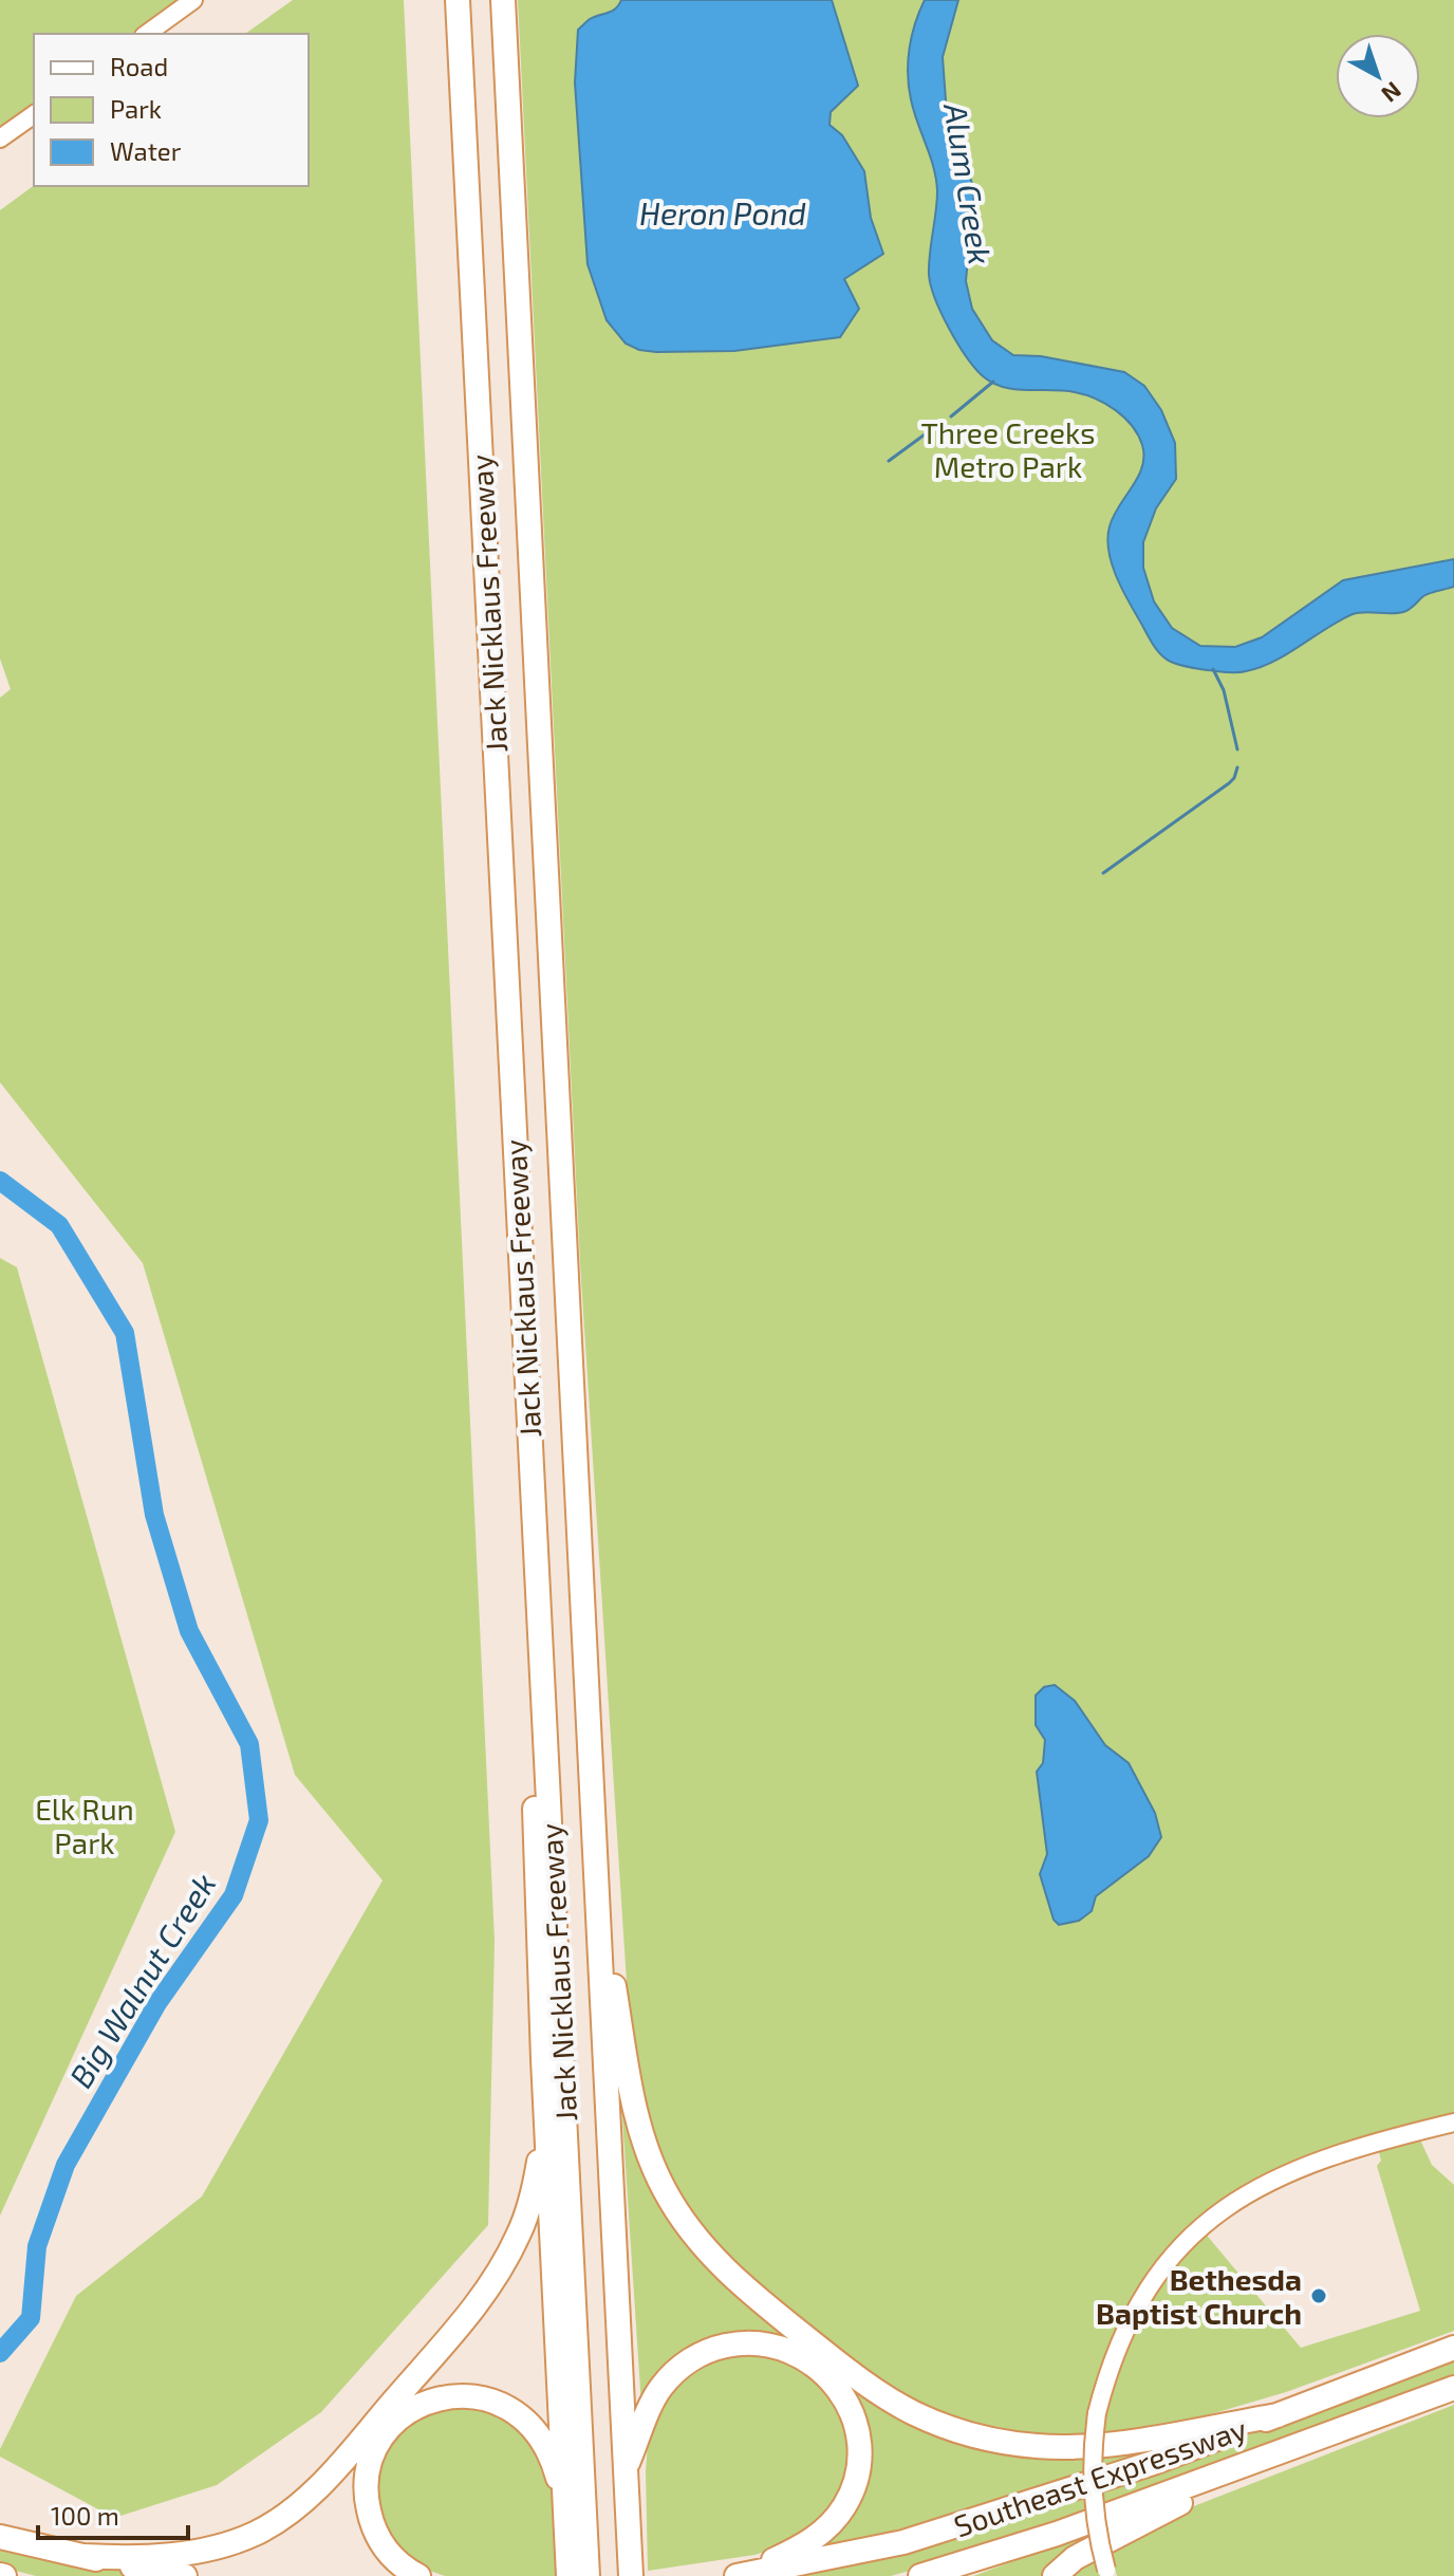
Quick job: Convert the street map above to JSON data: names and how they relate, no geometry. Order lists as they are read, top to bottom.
{
  "streets": {
    "highway": ["Jack Nicklaus Freeway", "Southeast Expressway"]
  },
  "water": ["Alum Creek", "Heron Pond", "Big Walnut Creek"],
  "parks": ["Three Creeks Metro Park", "Elk Run Park"],
  "places": ["Bethesda Baptist Church"],
  "legend": ["Road", "Park", "Water"],
  "scale_bar": "100 m",
  "north": "bottom right"
}
